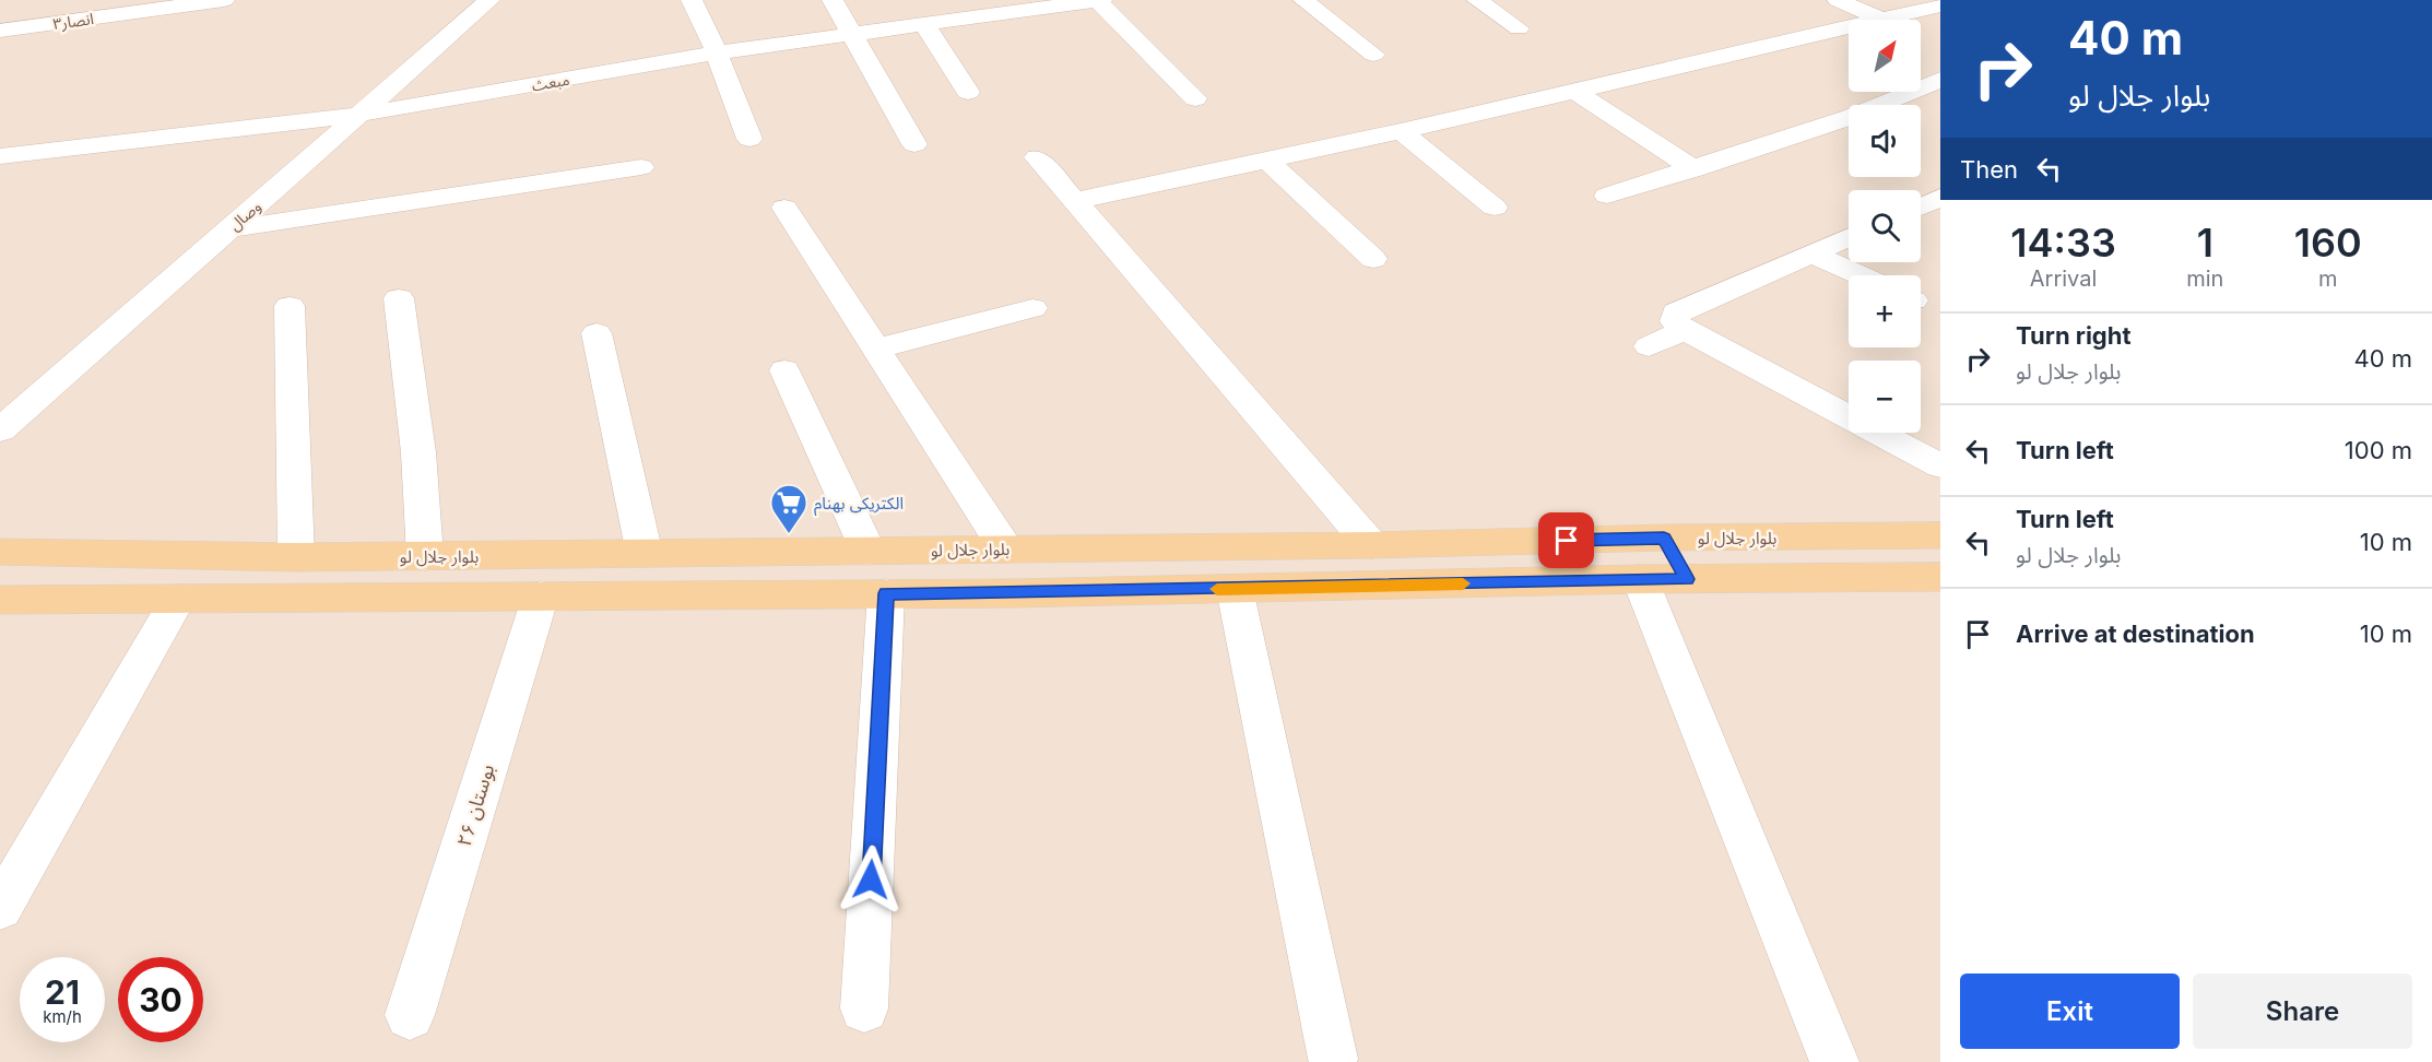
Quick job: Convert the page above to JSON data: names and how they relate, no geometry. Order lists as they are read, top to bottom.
{
  "streets": {
    "main road": ["بلوار جلال لو"],
    "street": [
      "انصار۳",
      "مبعث",
      "وصال",
      "بوستان ۲۶"
    ]
  },
  "crossings": [
    ["مبعث", "وصال"]
  ],
  "places": {
    "supermarket": ["الکتریکی بهنام"]
  },
  "north": "top right",
  "page": {
    "turn": ["40 m", "بلوار جلال لو"],
    "map_buttons": ["+", "−"],
    "then": "Then",
    "eta": [
      "14:33",
      "Arrival",
      "1",
      "min",
      "160",
      "m"
    ],
    "list": [
      {
        "name": "Turn right",
        "note": "بلوار جلال لو",
        "value": "40 m"
      },
      {
        "name": "Turn left",
        "value": "100 m"
      },
      {
        "name": "Turn left",
        "note": "بلوار جلال لو",
        "value": "10 m"
      },
      {
        "name": "Arrive at destination",
        "value": "10 m"
      }
    ],
    "speed": "21 km/h",
    "limit": "30",
    "buttons": ["Exit", "Share"]
  }
}
